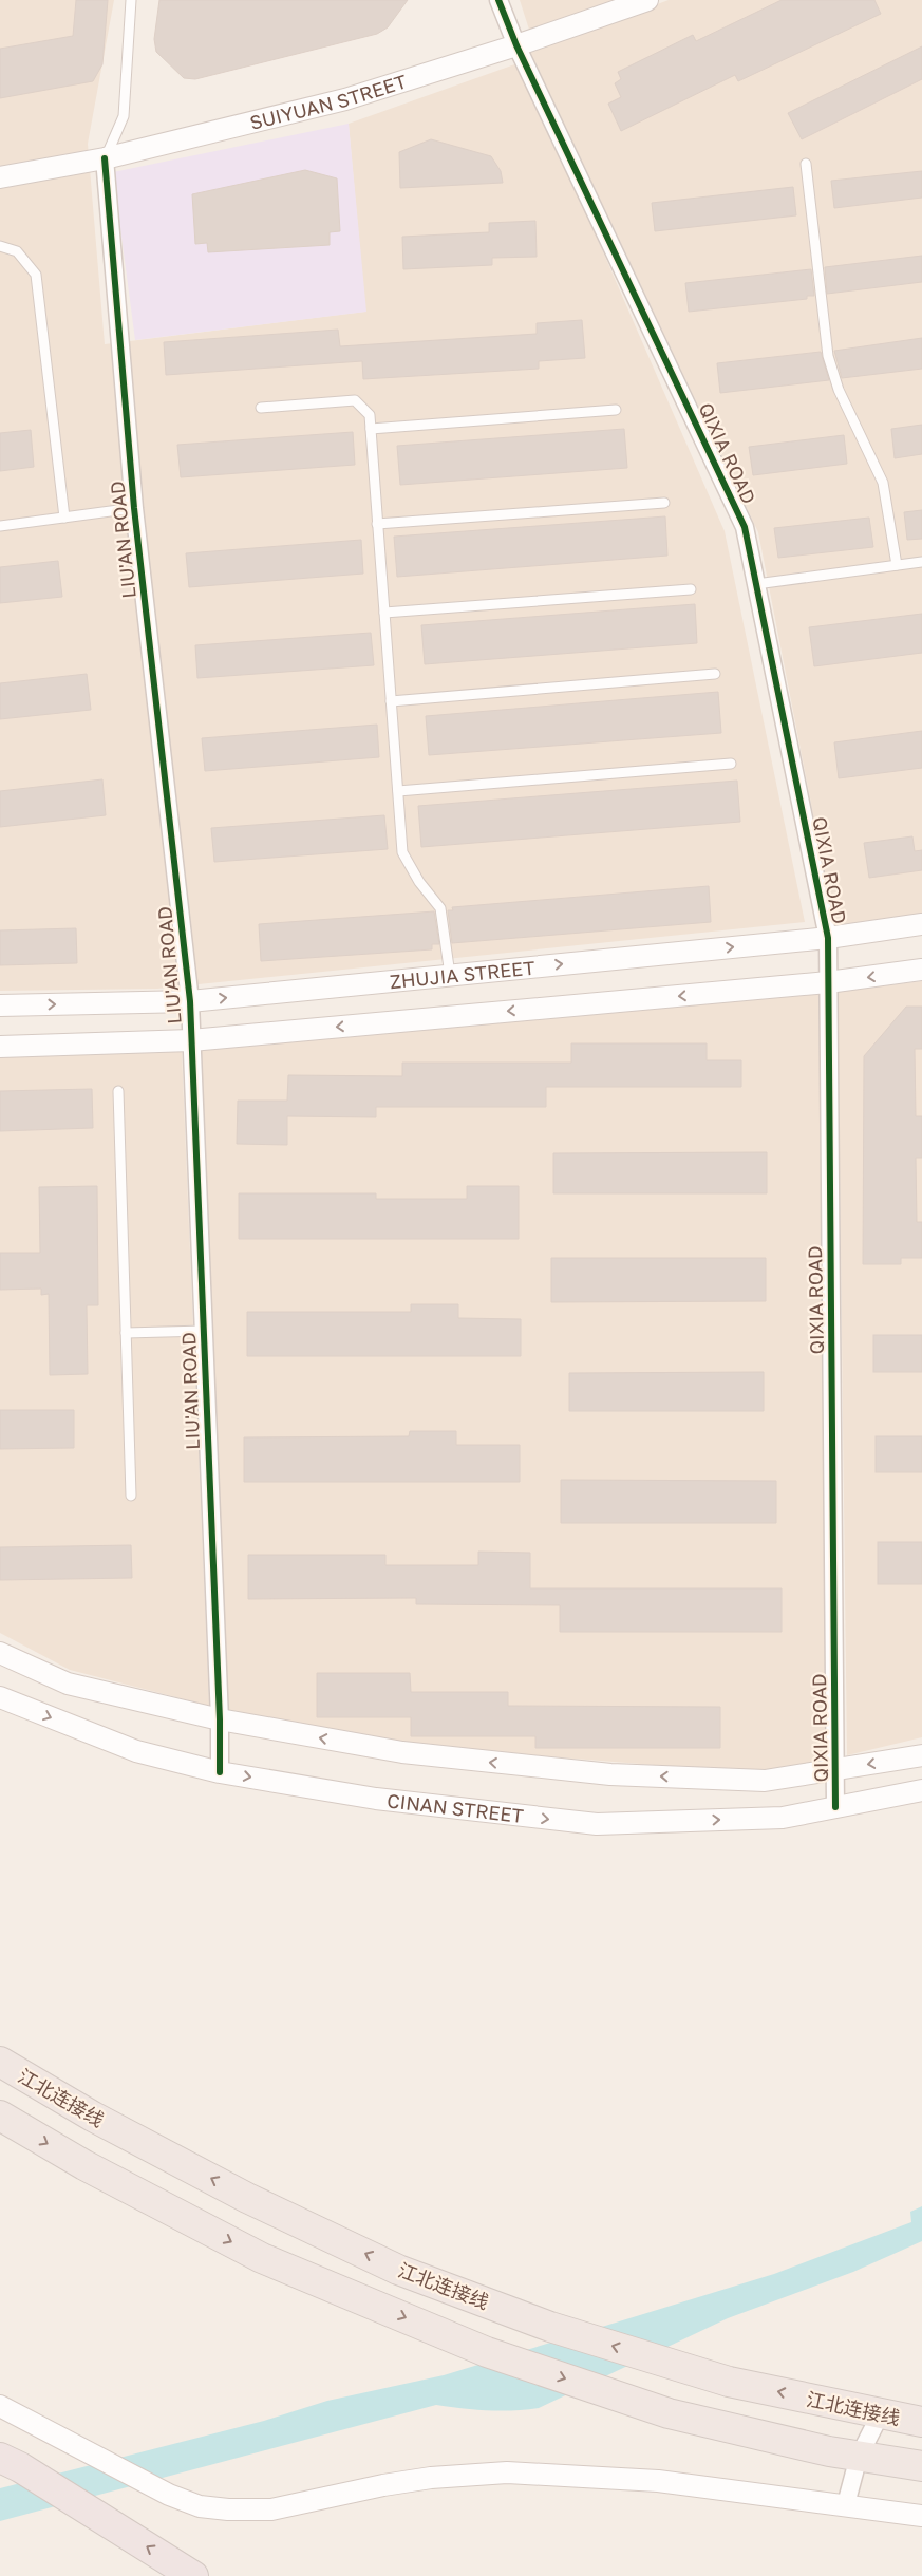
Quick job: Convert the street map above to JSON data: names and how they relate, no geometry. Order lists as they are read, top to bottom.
{
  "streets": {
    "highway": ["江北连接线"],
    "street": [
      "SUIYUAN STREET",
      "QIXIA ROAD",
      "LIU'AN ROAD",
      "ZHUJIA STREET",
      "CINAN STREET"
    ]
  },
  "crossings": [
    ["SUIYUAN STREET", "QIXIA ROAD"],
    ["SUIYUAN STREET", "LIU'AN ROAD"],
    ["QIXIA ROAD", "ZHUJIA STREET"],
    ["QIXIA ROAD", "CINAN STREET"],
    ["LIU'AN ROAD", "ZHUJIA STREET"],
    ["LIU'AN ROAD", "CINAN STREET"]
  ]
}
